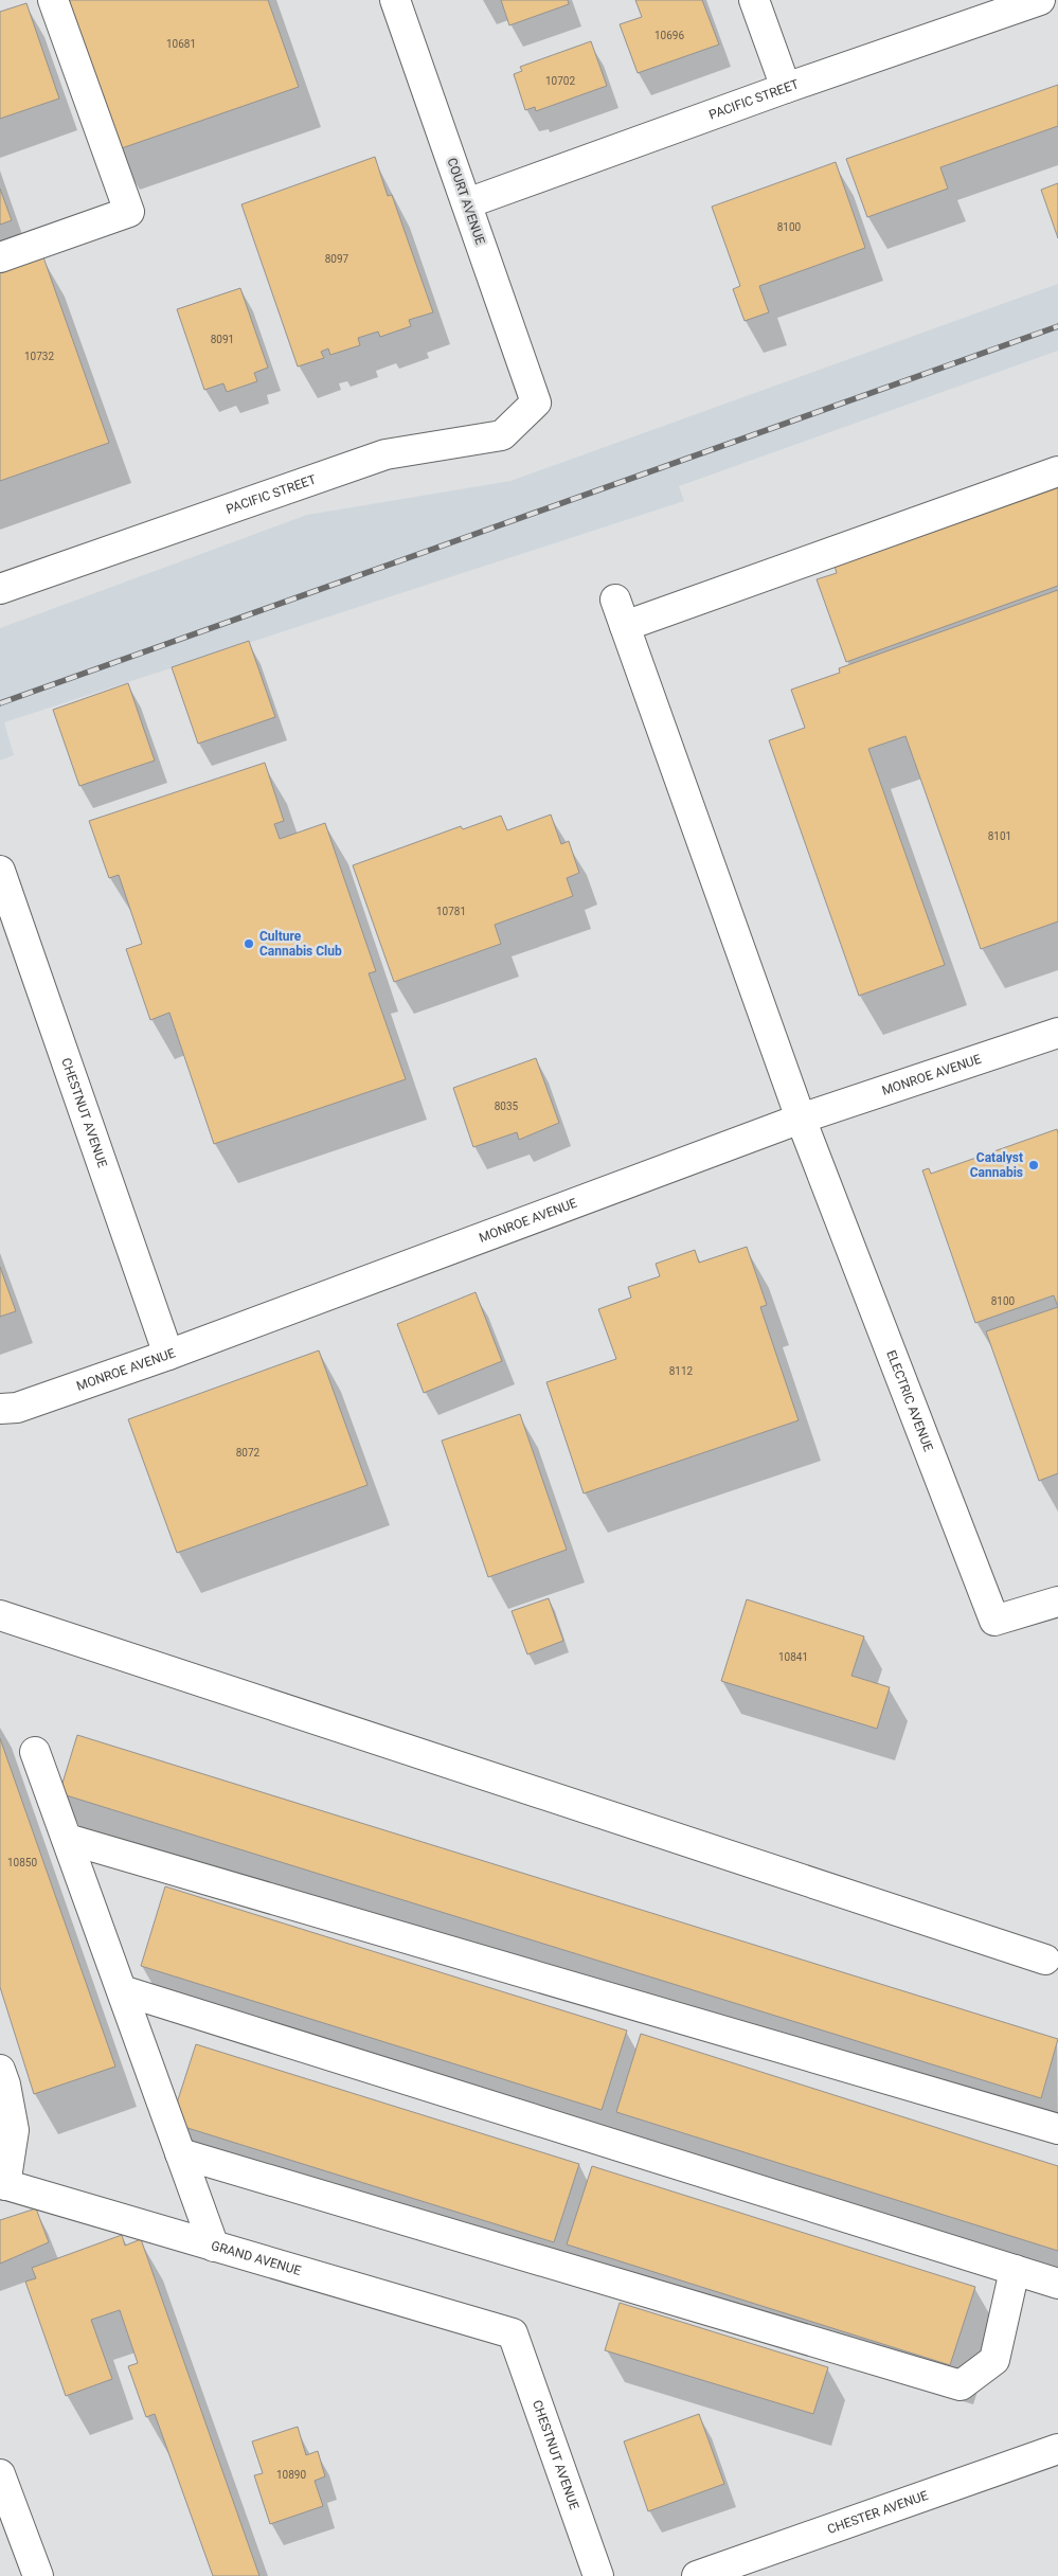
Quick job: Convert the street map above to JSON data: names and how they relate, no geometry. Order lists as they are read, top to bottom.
{
  "streets": {
    "street": [
      "PACIFIC STREET",
      "COURT AVENUE",
      "MONROE AVENUE",
      "CHESTNUT AVENUE",
      "ELECTRIC AVENUE",
      "GRAND AVENUE",
      "CHESTER AVENUE"
    ]
  },
  "crossings": [
    ["PACIFIC STREET", "COURT AVENUE"],
    ["MONROE AVENUE", "CHESTNUT AVENUE"],
    ["MONROE AVENUE", "ELECTRIC AVENUE"],
    ["CHESTNUT AVENUE", "GRAND AVENUE"]
  ],
  "places": ["Culture Cannabis Club", "Catalyst Cannabis"],
  "house_numbers": [
    "10696",
    "10681",
    "10702",
    "8100",
    "8097",
    "8091",
    "10732",
    "8101",
    "10781",
    "8035",
    "8100",
    "8112",
    "8072",
    "10841",
    "10850",
    "10890"
  ]
}
